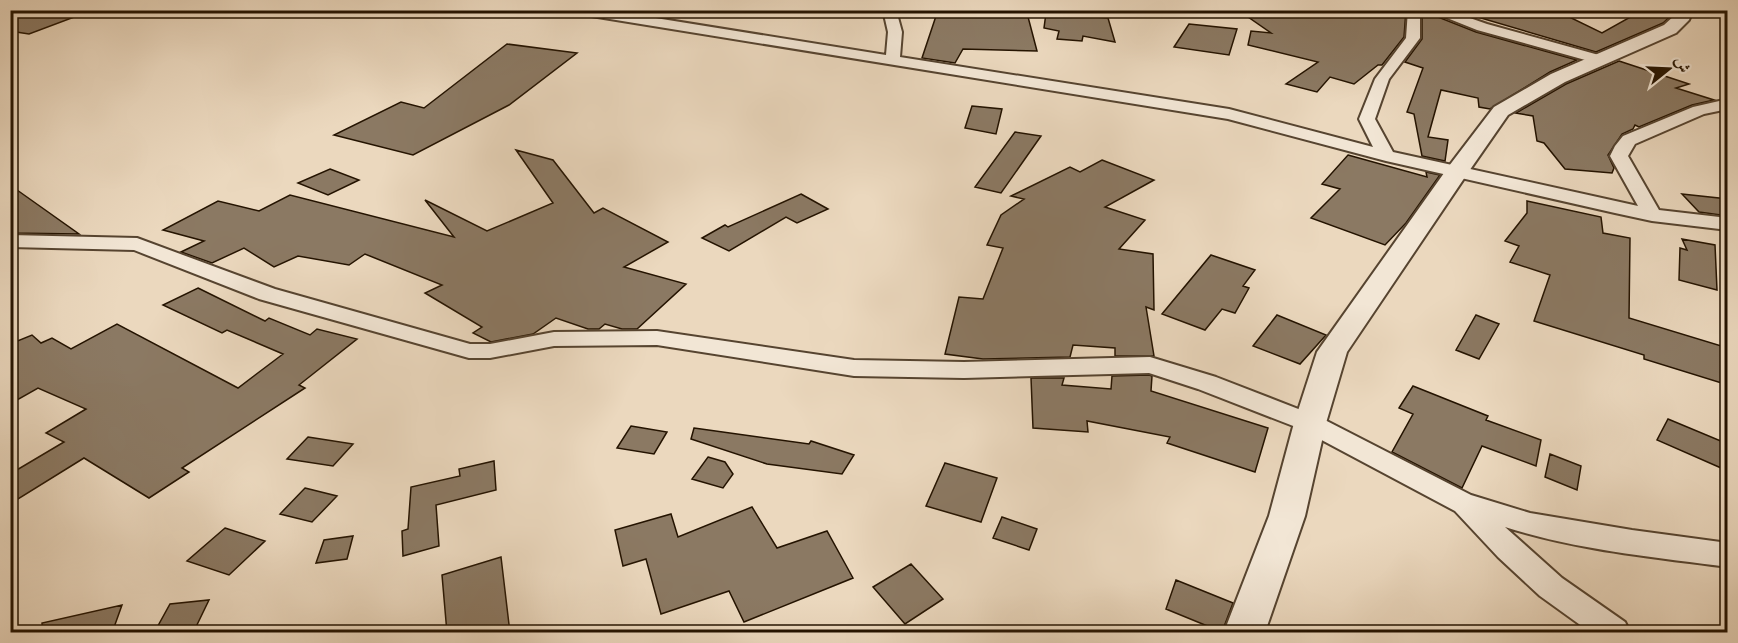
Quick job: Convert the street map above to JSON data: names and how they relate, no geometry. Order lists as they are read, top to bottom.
{
  "north": "right"
}
